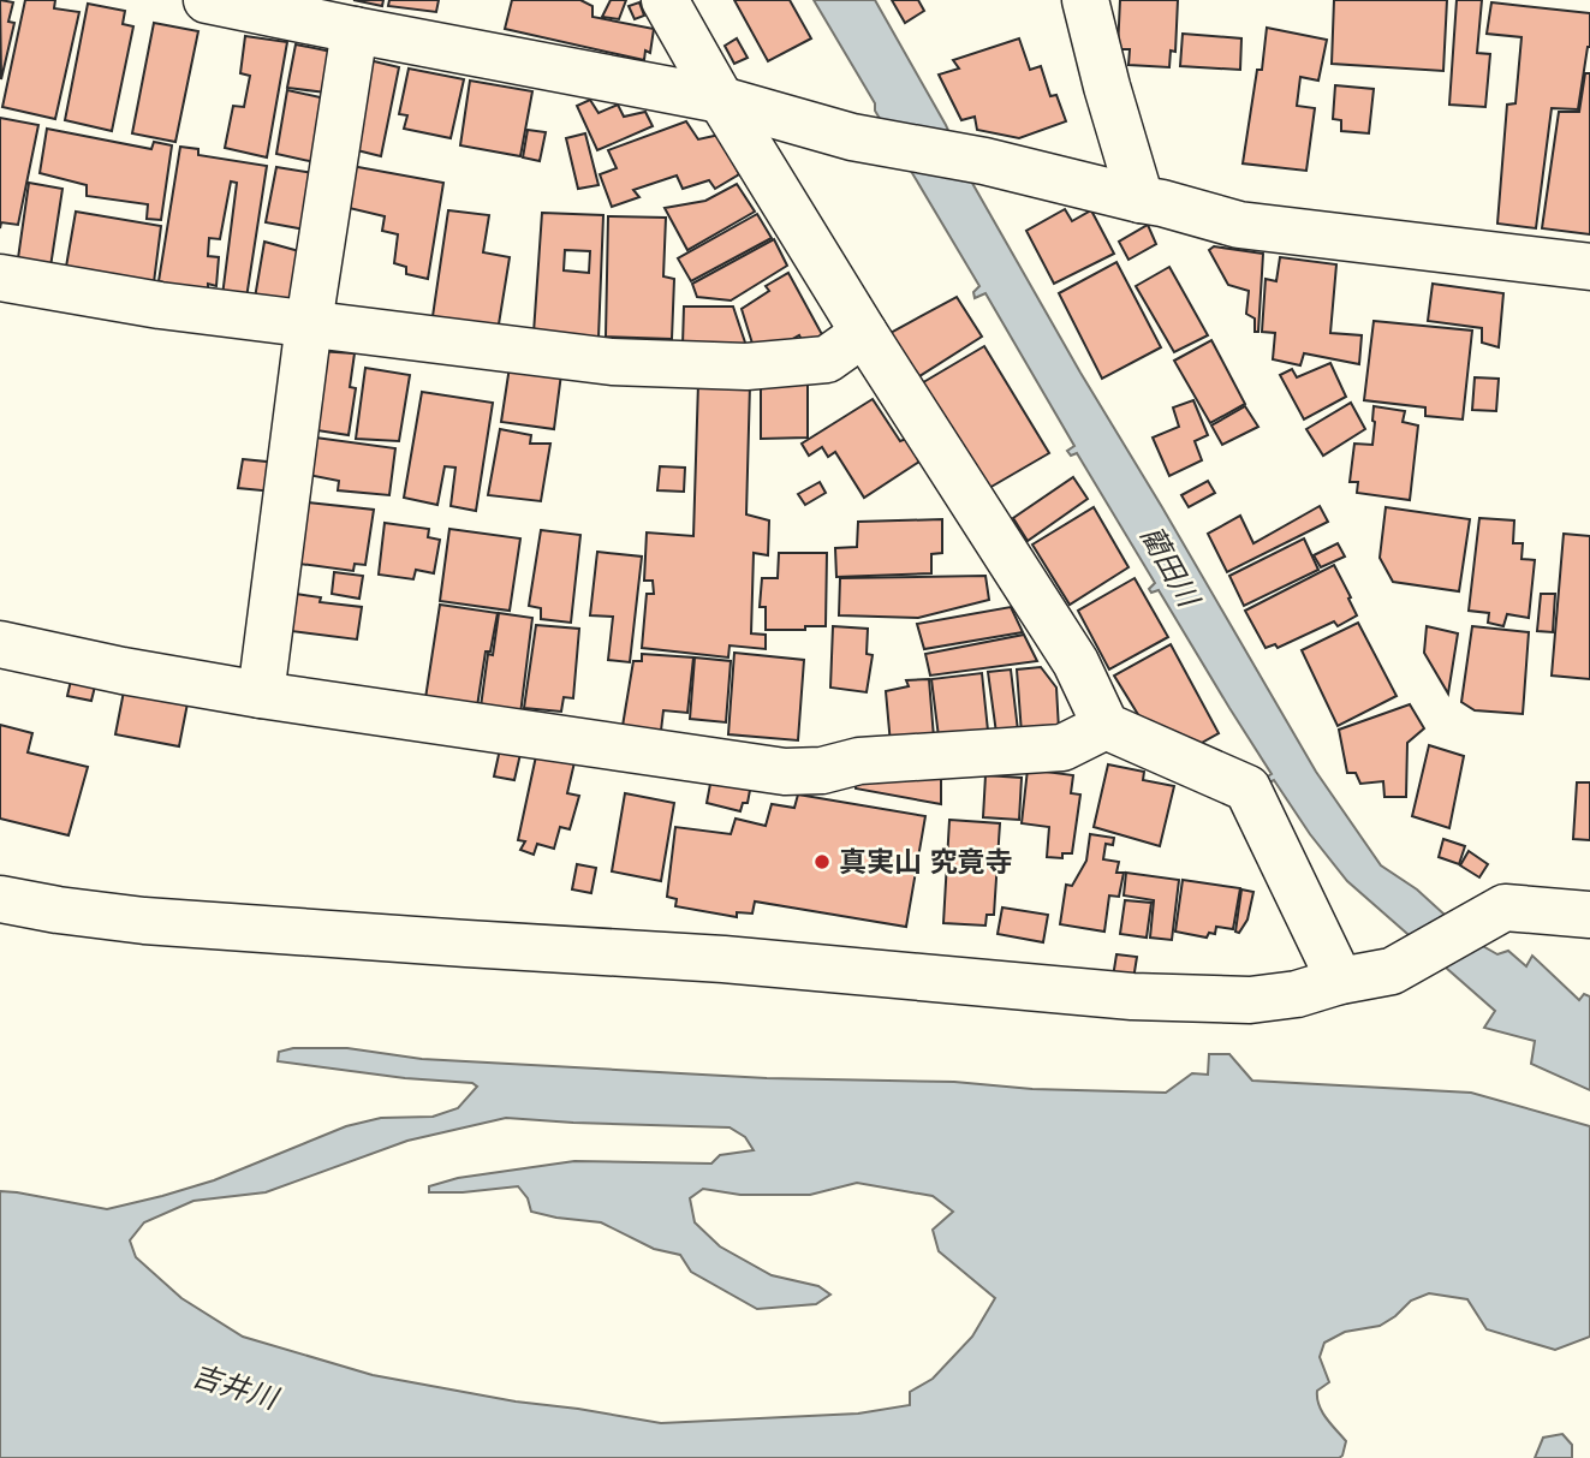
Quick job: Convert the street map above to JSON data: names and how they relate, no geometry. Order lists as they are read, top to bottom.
{
  "water": ["藺田川", "吉井川"],
  "places": ["真実山 究竟寺"]
}
